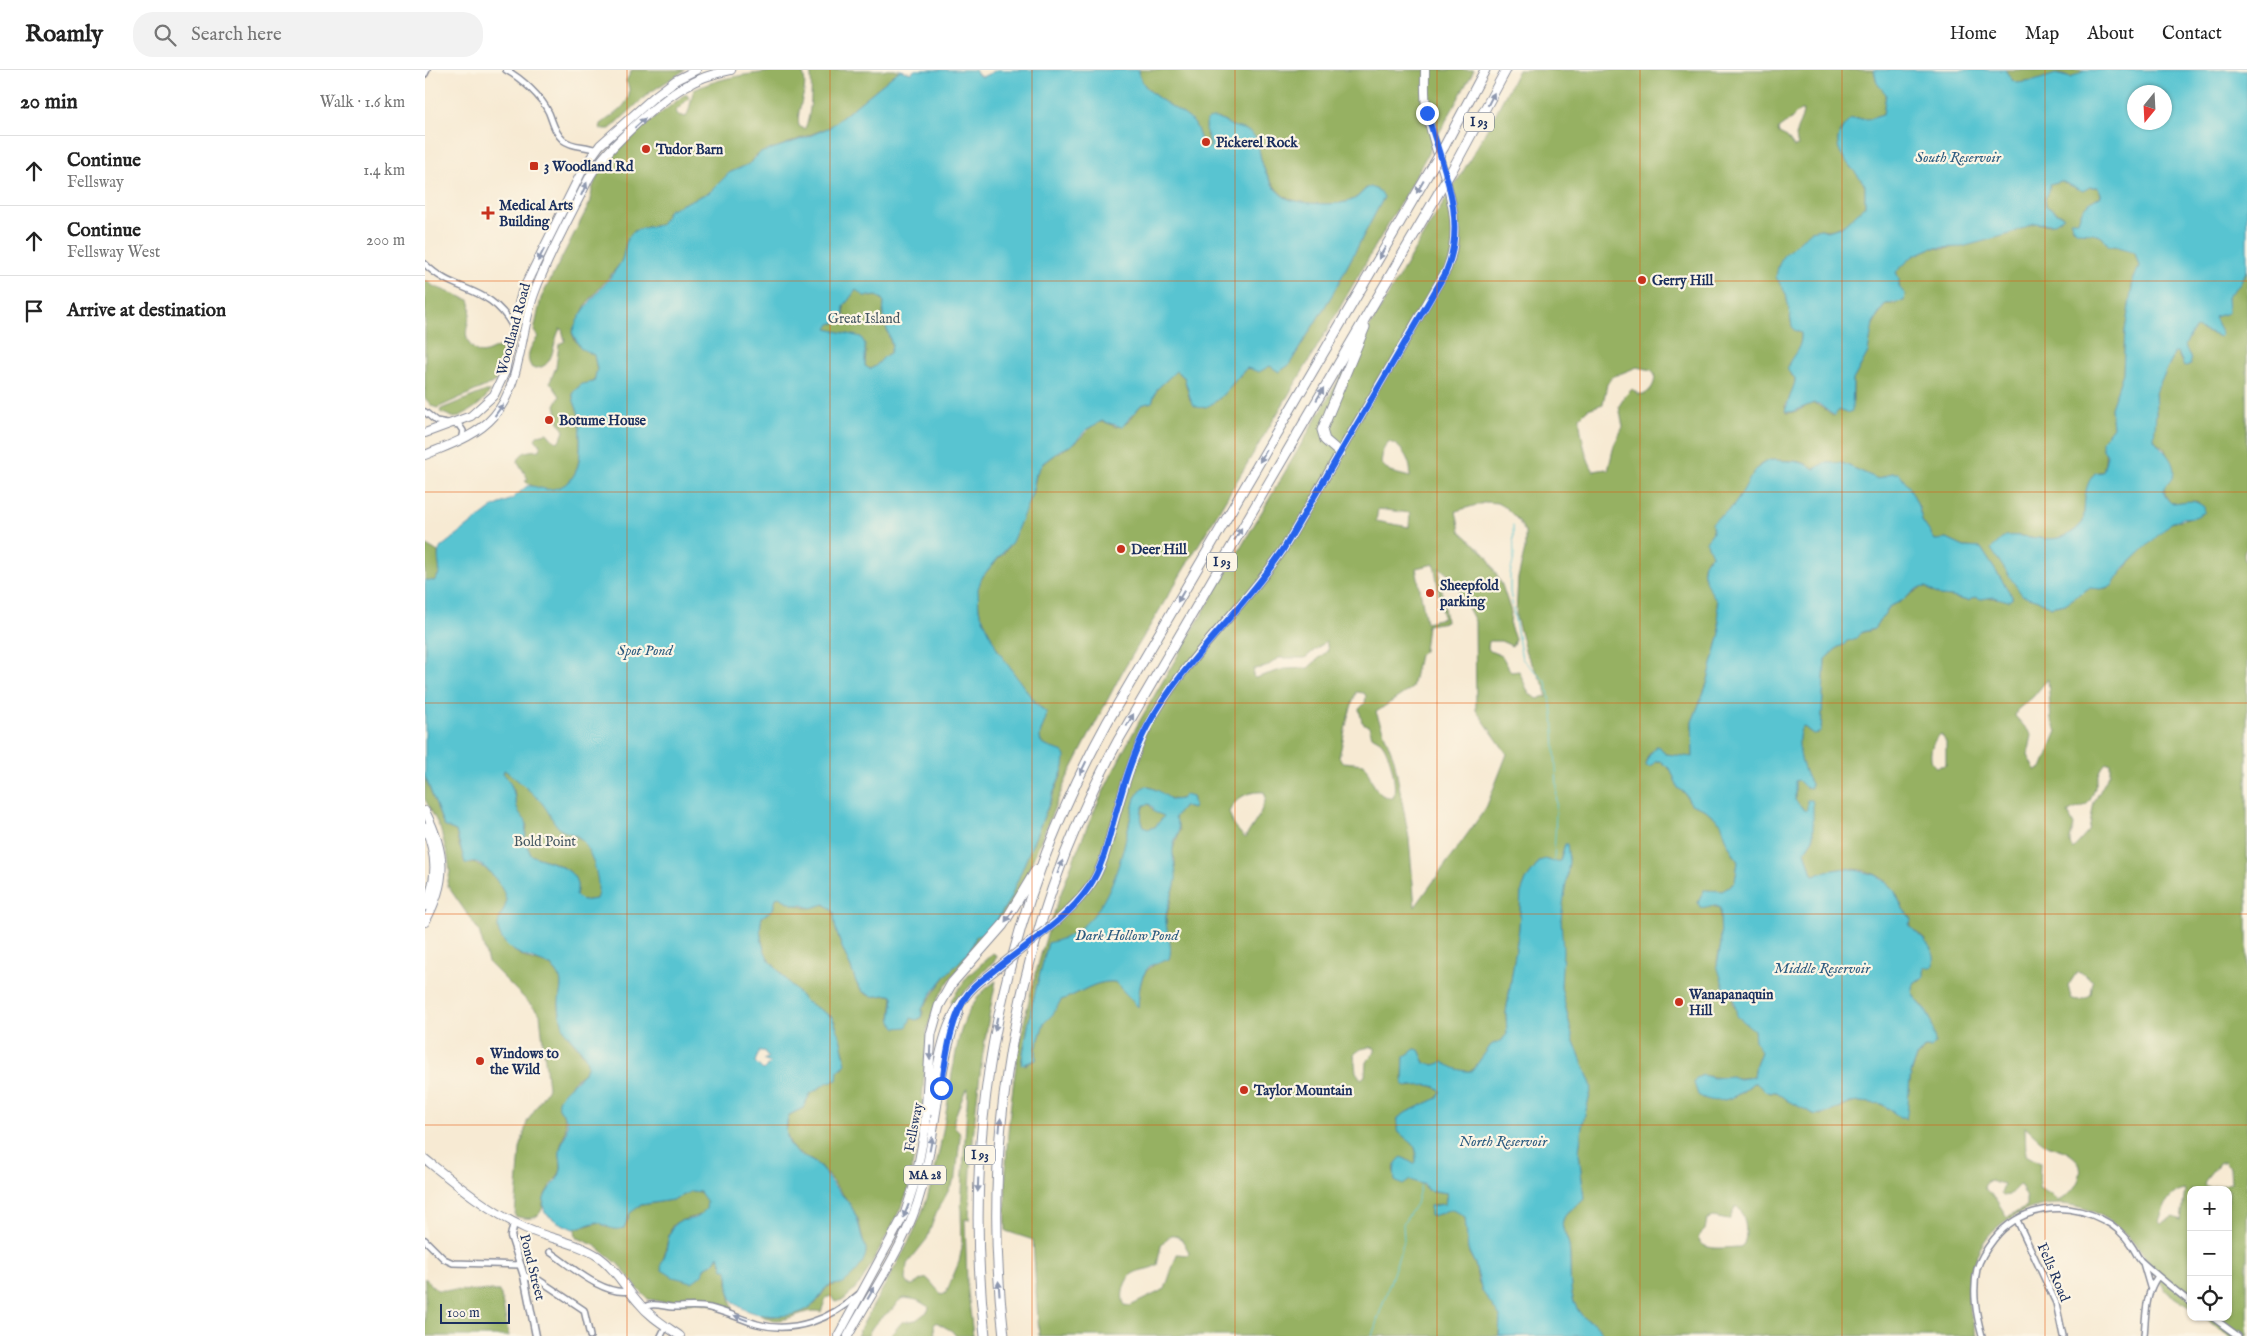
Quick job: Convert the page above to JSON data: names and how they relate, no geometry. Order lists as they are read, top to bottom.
{
  "streets": {
    "highway": ["I 93"],
    "main road": [
      "Woodland Road",
      "Fellsway",
      "MA 28",
      "Pond Street"
    ],
    "street": ["Fells Road"]
  },
  "water": [
    "South Reservoir",
    "Spot Pond",
    "Dark Hollow Pond",
    "Middle Reservoir",
    "North Reservoir"
  ],
  "parks": ["Great Island", "Bold Point"],
  "places": {
    "other": [
      "Pickerel Rock",
      "Tudor Barn",
      "Gerry Hill",
      "Botume House",
      "Deer Hill",
      "Sheepfold parking",
      "Wanapanaquin Hill",
      "Windows to the Wild",
      "Taylor Mountain"
    ],
    "transit": ["3 Woodland Rd"],
    "health": ["Medical Arts Building"]
  },
  "scale_bar": "100 m",
  "north": "bottom",
  "page": {
    "header": "Roamly",
    "search": "Search here",
    "nav": [
      "Home",
      "Map",
      "About",
      "Contact"
    ],
    "heading": ["20 min", "Walk · 1.6 km"],
    "list": [
      ["Continue", "Fellsway", "1.4 km"],
      ["Continue", "Fellsway West", "200 m"],
      "Arrive at destination"
    ],
    "map_buttons": ["+", "−"],
    "scale": "100 m"
  }
}
